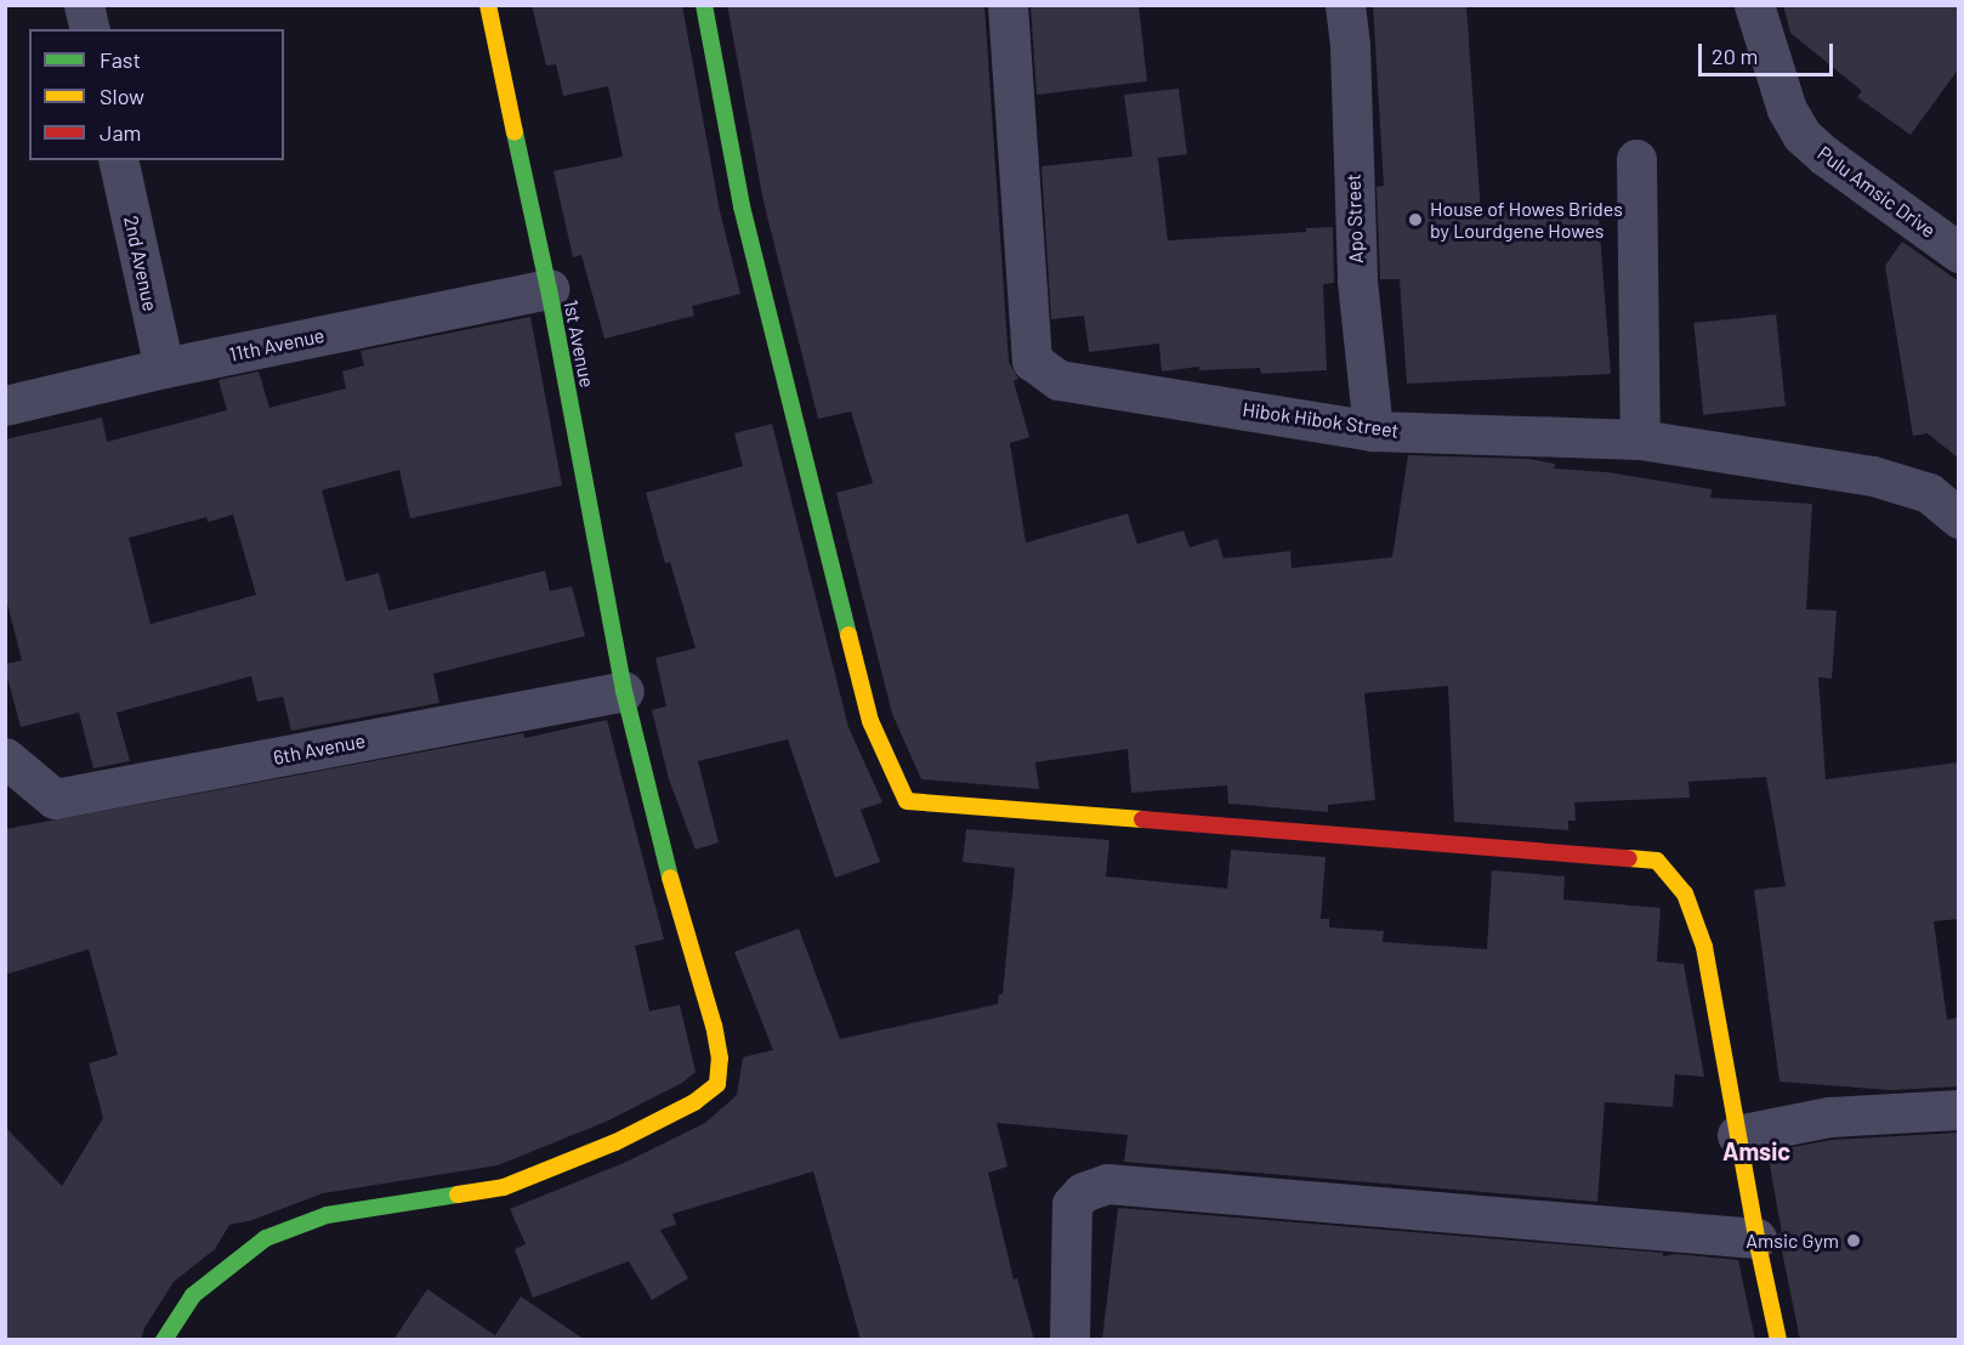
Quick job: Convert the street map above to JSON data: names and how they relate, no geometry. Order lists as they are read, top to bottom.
{
  "streets": {
    "street": [
      "Pulu Amsic Drive",
      "Apo Street",
      "2nd Avenue",
      "1st Avenue",
      "11th Avenue",
      "Hibok Hibok Street",
      "6th Avenue"
    ]
  },
  "crossings": [
    ["Apo Street", "Hibok Hibok Street"],
    ["2nd Avenue", "11th Avenue"],
    ["1st Avenue", "11th Avenue"],
    ["1st Avenue", "6th Avenue"]
  ],
  "districts": ["Amsic"],
  "places": ["House of Howes Brides by Lourdgene Howes", "Amsic Gym"],
  "legend": ["Fast", "Slow", "Jam"],
  "scale_bar": "20 m"
}
